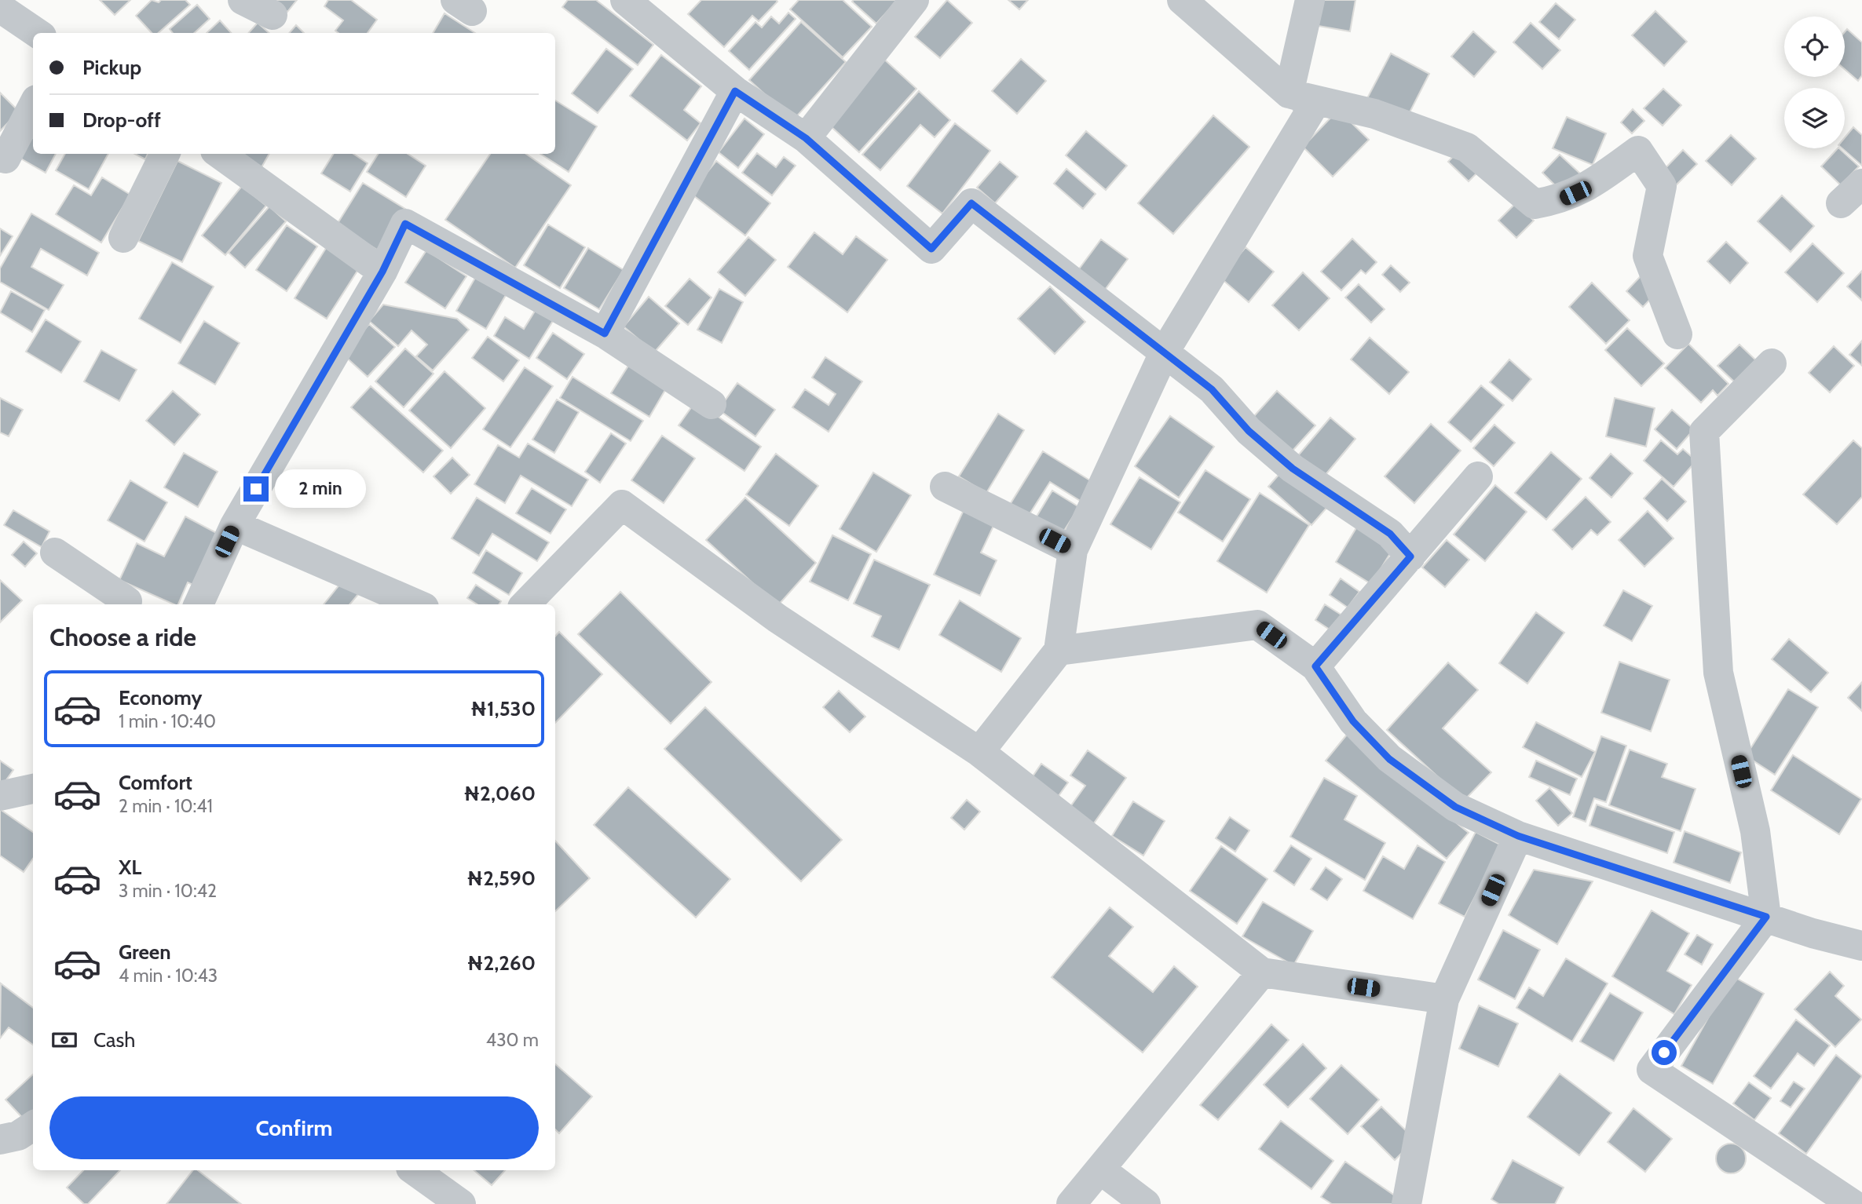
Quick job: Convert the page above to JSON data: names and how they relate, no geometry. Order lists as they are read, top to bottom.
{
  "page": {
    "banner": ["Pickup", "Drop-off"],
    "bubble": "2 min",
    "heading": "Choose a ride",
    "list": [
      {
        "name": "Economy",
        "note": "1 min · 10:40",
        "value": "₦1,530"
      },
      {
        "name": "Comfort",
        "note": "2 min · 10:41",
        "value": "₦2,060"
      },
      {
        "name": "XL",
        "note": "3 min · 10:42",
        "value": "₦2,590"
      },
      {
        "name": "Green",
        "note": "4 min · 10:43",
        "value": "₦2,260"
      }
    ],
    "pay": ["Cash", "430 m"],
    "buttons": "Confirm"
  }
}
